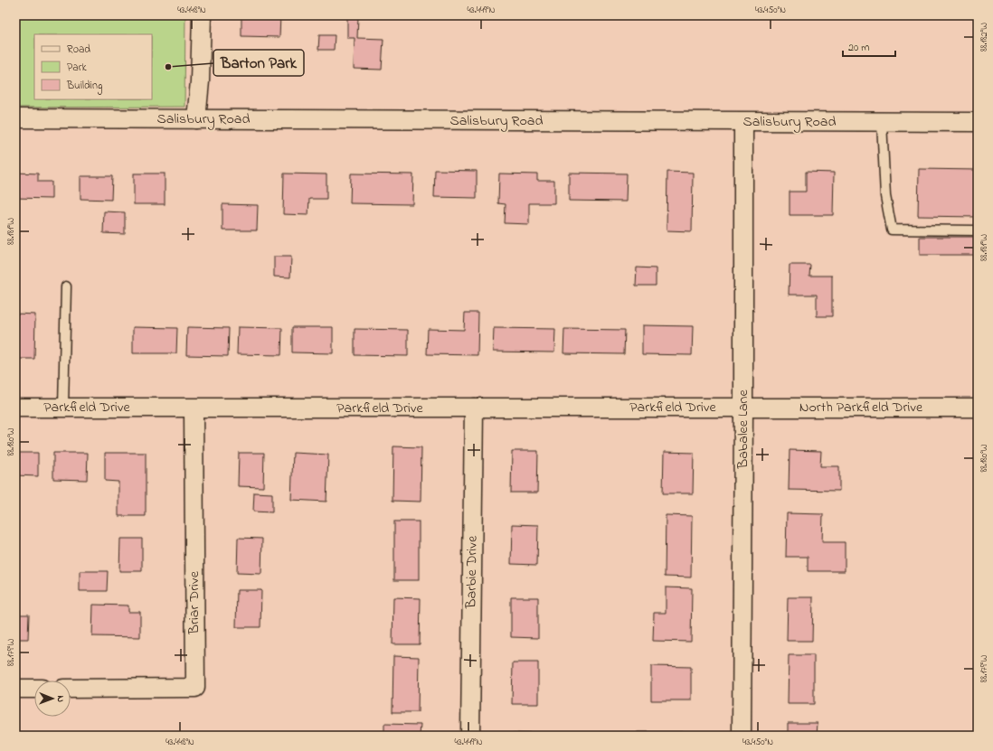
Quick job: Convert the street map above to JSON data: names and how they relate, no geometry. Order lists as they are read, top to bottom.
{
  "streets": {
    "street": [
      "Salisbury Road",
      "Parkfield Drive",
      "North Parkfield Drive",
      "Babalee Lane",
      "Barbie Drive",
      "Briar Drive"
    ]
  },
  "crossings": [
    ["Salisbury Road", "Babalee Lane"],
    ["Parkfield Drive", "North Parkfield Drive"],
    ["Parkfield Drive", "Babalee Lane"],
    ["Parkfield Drive", "Barbie Drive"],
    ["Parkfield Drive", "Briar Drive"],
    ["North Parkfield Drive", "Babalee Lane"]
  ],
  "places": ["Barton Park"],
  "legend": ["Road", "Park", "Building"],
  "scale_bar": "20 m",
  "north": "right",
  "coordinates": [
    "43.448°N",
    "43.449°N",
    "43.450°N",
    "88.182°W",
    "88.181°W",
    "88.180°W",
    "88.179°W"
  ]
}
